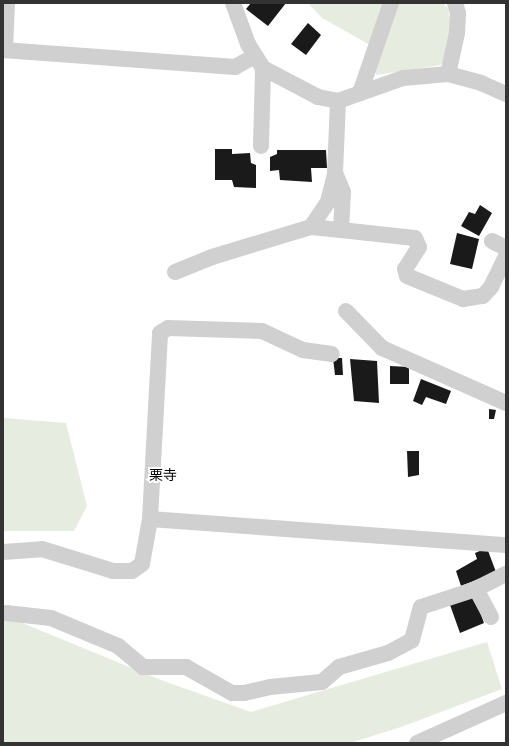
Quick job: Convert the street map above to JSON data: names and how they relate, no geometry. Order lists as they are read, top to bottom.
{
  "districts": ["栗寺"]
}
